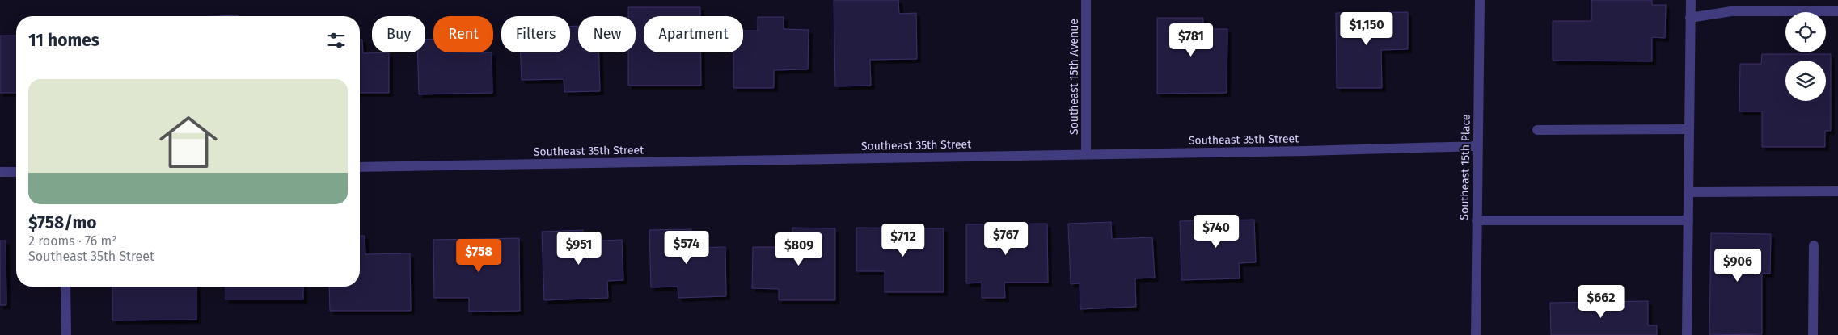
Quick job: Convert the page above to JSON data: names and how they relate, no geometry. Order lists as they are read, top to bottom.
{
  "streets": {
    "street": ["Southeast 15th Avenue", "Southeast 35th Street", "Southeast 15th Place"]
  },
  "crossings": [
    ["Southeast 15th Avenue", "Southeast 35th Street"],
    ["Southeast 35th Street", "Southeast 15th Place"]
  ],
  "page": {
    "price": [
      "$1,150",
      "$781",
      "$740",
      "$767",
      "$712",
      "$574",
      "$951",
      "$809",
      "$758",
      "$906",
      "$662"
    ],
    "chip": [
      "Buy",
      "Rent",
      "Filters",
      "New",
      "Apartment"
    ],
    "heading": "11 homes",
    "list": [
      {
        "name": "$758/mo",
        "note": "2 rooms · 76 m² · Southeast 35th Street"
      }
    ]
  }
}
